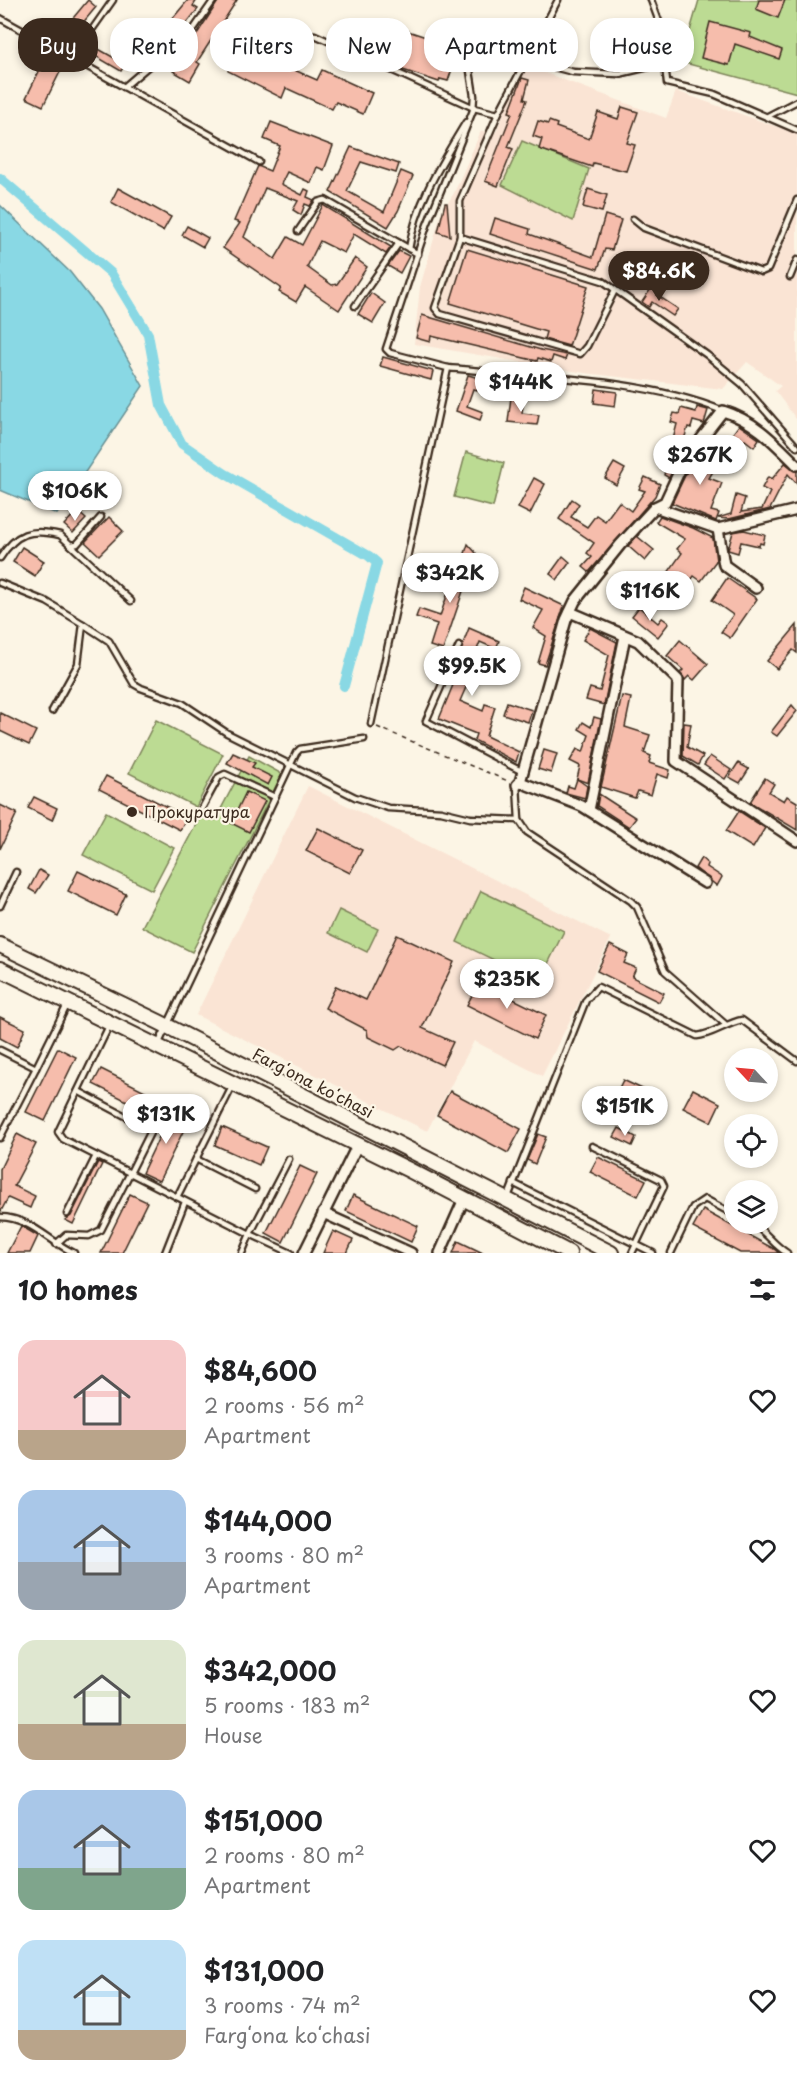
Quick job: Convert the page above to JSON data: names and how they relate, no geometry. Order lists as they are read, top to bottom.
{
  "streets": {
    "main road": ["Fargʻona koʻchasi"]
  },
  "places": ["Прокуратура"],
  "north": "top left",
  "page": {
    "chip": [
      "Buy",
      "Rent",
      "Filters",
      "New",
      "Apartment",
      "House"
    ],
    "price": [
      "$84.6K",
      "$144K",
      "$267K",
      "$106K",
      "$342K",
      "$116K",
      "$99.5K",
      "$235K",
      "$151K",
      "$131K"
    ],
    "heading": "10 homes",
    "list": [
      {
        "name": "$84,600",
        "note": "2 rooms · 56 m² · Apartment"
      },
      {
        "name": "$144,000",
        "note": "3 rooms · 80 m² · Apartment"
      },
      {
        "name": "$342,000",
        "note": "5 rooms · 183 m² · House"
      },
      {
        "name": "$151,000",
        "note": "2 rooms · 80 m² · Apartment"
      },
      {
        "name": "$131,000",
        "note": "3 rooms · 74 m² · Fargʻona koʻchasi"
      }
    ]
  }
}
